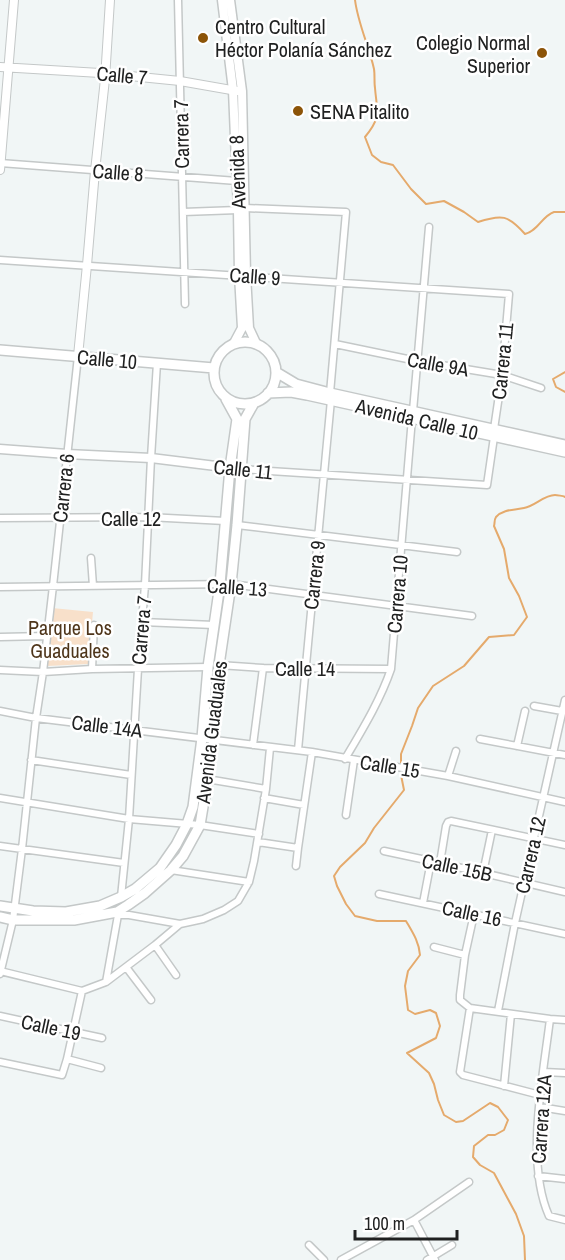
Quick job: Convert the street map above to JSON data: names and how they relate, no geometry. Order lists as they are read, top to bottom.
{
  "streets": {
    "main road": [
      "Avenida 8",
      "Calle 10",
      "Avenida Calle 10",
      "Calle 11",
      "Avenida Guaduales"
    ],
    "street": [
      "Calle 7",
      "Carrera 7",
      "Calle 8",
      "Calle 9",
      "Carrera 11",
      "Calle 9A",
      "Carrera 6",
      "Calle 12",
      "Carrera 9",
      "Calle 13",
      "Carrera 10",
      "Calle 14",
      "Calle 14A",
      "Calle 15",
      "Carrera 12",
      "Calle 15B",
      "Calle 16",
      "Calle 19",
      "Carrera 12A"
    ]
  },
  "crossings": [
    ["Calle 7", "Carrera 7"],
    ["Calle 7", "Avenida 8"],
    ["Calle 7", "Carrera 6"],
    ["Carrera 7", "Calle 8"],
    ["Carrera 7", "Calle 9"],
    ["Carrera 7", "Calle 10"],
    ["Carrera 7", "Calle 11"],
    ["Carrera 7", "Calle 12"],
    ["Carrera 7", "Calle 13"],
    ["Carrera 7", "Calle 14A"],
    ["Carrera 7", "Avenida Guaduales"],
    ["Calle 8", "Avenida 8"],
    ["Calle 8", "Carrera 6"],
    ["Avenida 8", "Calle 9"],
    ["Avenida 8", "Calle 10"],
    ["Avenida 8", "Avenida Calle 10"],
    ["Avenida 8", "Carrera 9"],
    ["Avenida 8", "Avenida Guaduales"],
    ["Calle 9", "Carrera 11"],
    ["Calle 9", "Carrera 6"],
    ["Calle 9", "Carrera 9"],
    ["Calle 9", "Carrera 10"],
    ["Calle 10", "Avenida Calle 10"],
    ["Calle 10", "Carrera 6"],
    ["Calle 10", "Avenida Guaduales"],
    ["Carrera 11", "Calle 9A"],
    ["Carrera 11", "Avenida Calle 10"],
    ["Carrera 11", "Calle 11"],
    ["Calle 9A", "Carrera 9"],
    ["Calle 9A", "Carrera 10"],
    ["Avenida Calle 10", "Carrera 9"],
    ["Avenida Calle 10", "Carrera 10"],
    ["Avenida Calle 10", "Avenida Guaduales"],
    ["Calle 11", "Carrera 6"],
    ["Calle 11", "Carrera 9"],
    ["Calle 11", "Carrera 10"],
    ["Calle 11", "Avenida Guaduales"],
    ["Carrera 6", "Calle 12"],
    ["Carrera 6", "Calle 13"],
    ["Carrera 6", "Calle 14A"],
    ["Carrera 6", "Avenida Guaduales"],
    ["Calle 12", "Avenida Guaduales"],
    ["Carrera 9", "Calle 13"],
    ["Carrera 9", "Calle 14"],
    ["Carrera 9", "Calle 15"],
    ["Calle 13", "Carrera 10"],
    ["Calle 13", "Avenida Guaduales"],
    ["Carrera 10", "Calle 14"],
    ["Carrera 10", "Calle 15"],
    ["Calle 14", "Avenida Guaduales"],
    ["Calle 14A", "Avenida Guaduales"],
    ["Calle 14A", "Calle 15"],
    ["Avenida Guaduales", "Calle 15"],
    ["Calle 15", "Carrera 12"],
    ["Carrera 12", "Calle 15B"],
    ["Carrera 12", "Calle 16"]
  ],
  "parks": ["Parque Los Guaduales"],
  "places": ["Centro Cultural Héctor Polanía Sánchez", "Colegio Normal Superior", "SENA Pitalito"],
  "scale_bar": "100 m"
}
